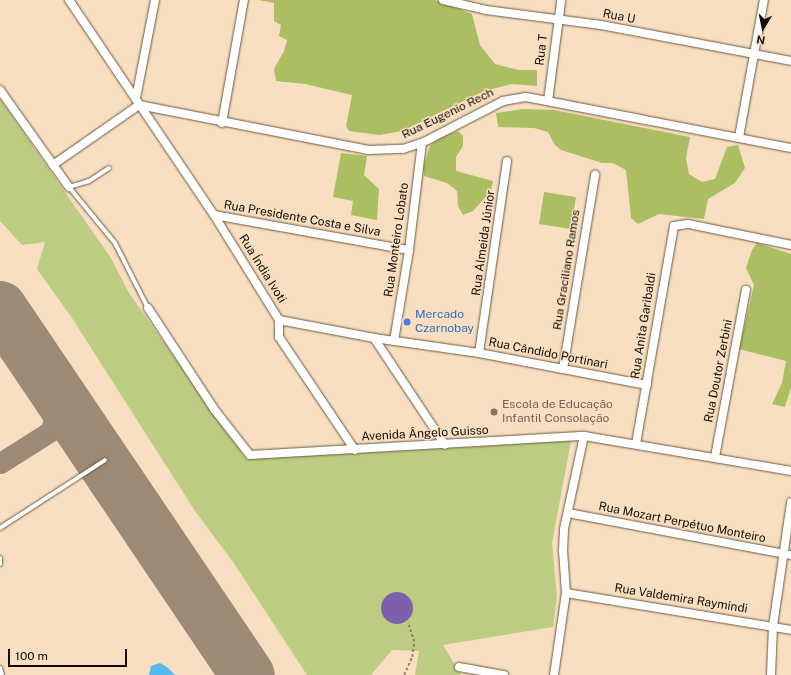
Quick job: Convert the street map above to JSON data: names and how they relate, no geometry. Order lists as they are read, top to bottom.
{
  "streets": {
    "street": [
      "Rua U",
      "Rua T",
      "Rua Eugenio Rech",
      "Rua Presidente Costa e Silva",
      "Rua Monteiro Lobato",
      "Rua Almeida Júnior",
      "Rua Índia Ivoti",
      "Rua Graciliano Ramos",
      "Rua Anita Garibaldi",
      "Rua Cândido Portinari",
      "Rua Doutor Zerbini",
      "Avenida Ângelo Guisso",
      "Rua Mozart Perpétuo Monteiro",
      "Rua Valdemira Raymindi"
    ]
  },
  "crossings": [
    ["Rua U", "Rua T"],
    ["Rua T", "Rua Eugenio Rech"],
    ["Rua Eugenio Rech", "Rua Monteiro Lobato"],
    ["Rua Eugenio Rech", "Rua Índia Ivoti"],
    ["Rua Presidente Costa e Silva", "Rua Monteiro Lobato"],
    ["Rua Presidente Costa e Silva", "Rua Índia Ivoti"],
    ["Rua Monteiro Lobato", "Rua Cândido Portinari"],
    ["Rua Almeida Júnior", "Rua Cândido Portinari"],
    ["Rua Índia Ivoti", "Rua Cândido Portinari"],
    ["Rua Índia Ivoti", "Avenida Ângelo Guisso"],
    ["Rua Graciliano Ramos", "Rua Cândido Portinari"],
    ["Rua Anita Garibaldi", "Rua Cândido Portinari"],
    ["Rua Anita Garibaldi", "Avenida Ângelo Guisso"],
    ["Rua Doutor Zerbini", "Avenida Ângelo Guisso"]
  ],
  "places": ["Mercado Czarnobay", "Escola de Educação Infantil Consolação"],
  "scale_bar": "100 m",
  "north": "bottom"
}
